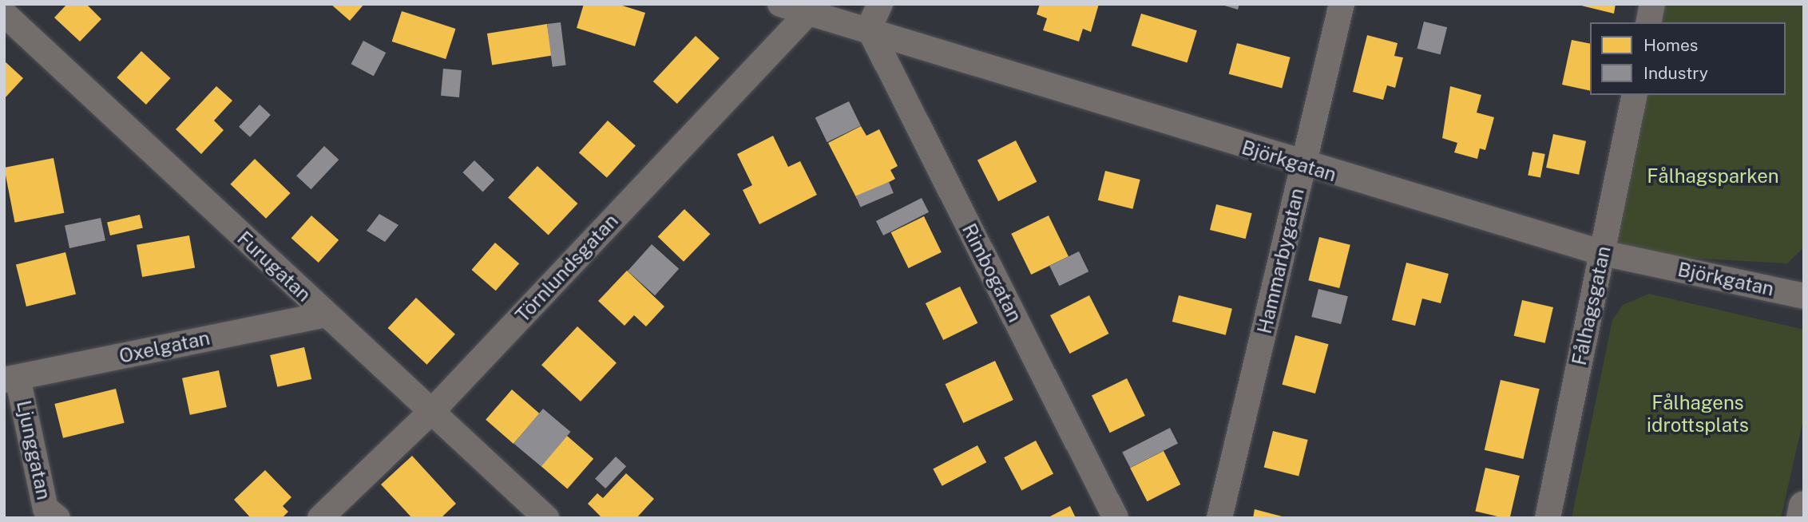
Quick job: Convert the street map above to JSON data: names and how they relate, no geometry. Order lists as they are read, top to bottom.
{
  "streets": {
    "street": [
      "Björkgatan",
      "Hammarbygatan",
      "Furugatan",
      "Törnlundsgatan",
      "Rimbogatan",
      "Fålhagsgatan",
      "Oxelgatan",
      "Ljunggatan"
    ]
  },
  "crossings": [
    ["Björkgatan", "Hammarbygatan"],
    ["Björkgatan", "Törnlundsgatan"],
    ["Björkgatan", "Rimbogatan"],
    ["Björkgatan", "Fålhagsgatan"],
    ["Furugatan", "Törnlundsgatan"],
    ["Furugatan", "Oxelgatan"],
    ["Oxelgatan", "Ljunggatan"]
  ],
  "parks": ["Fålhagsparken", "Fålhagens idrottsplats"],
  "legend": ["Homes", "Industry"]
}
